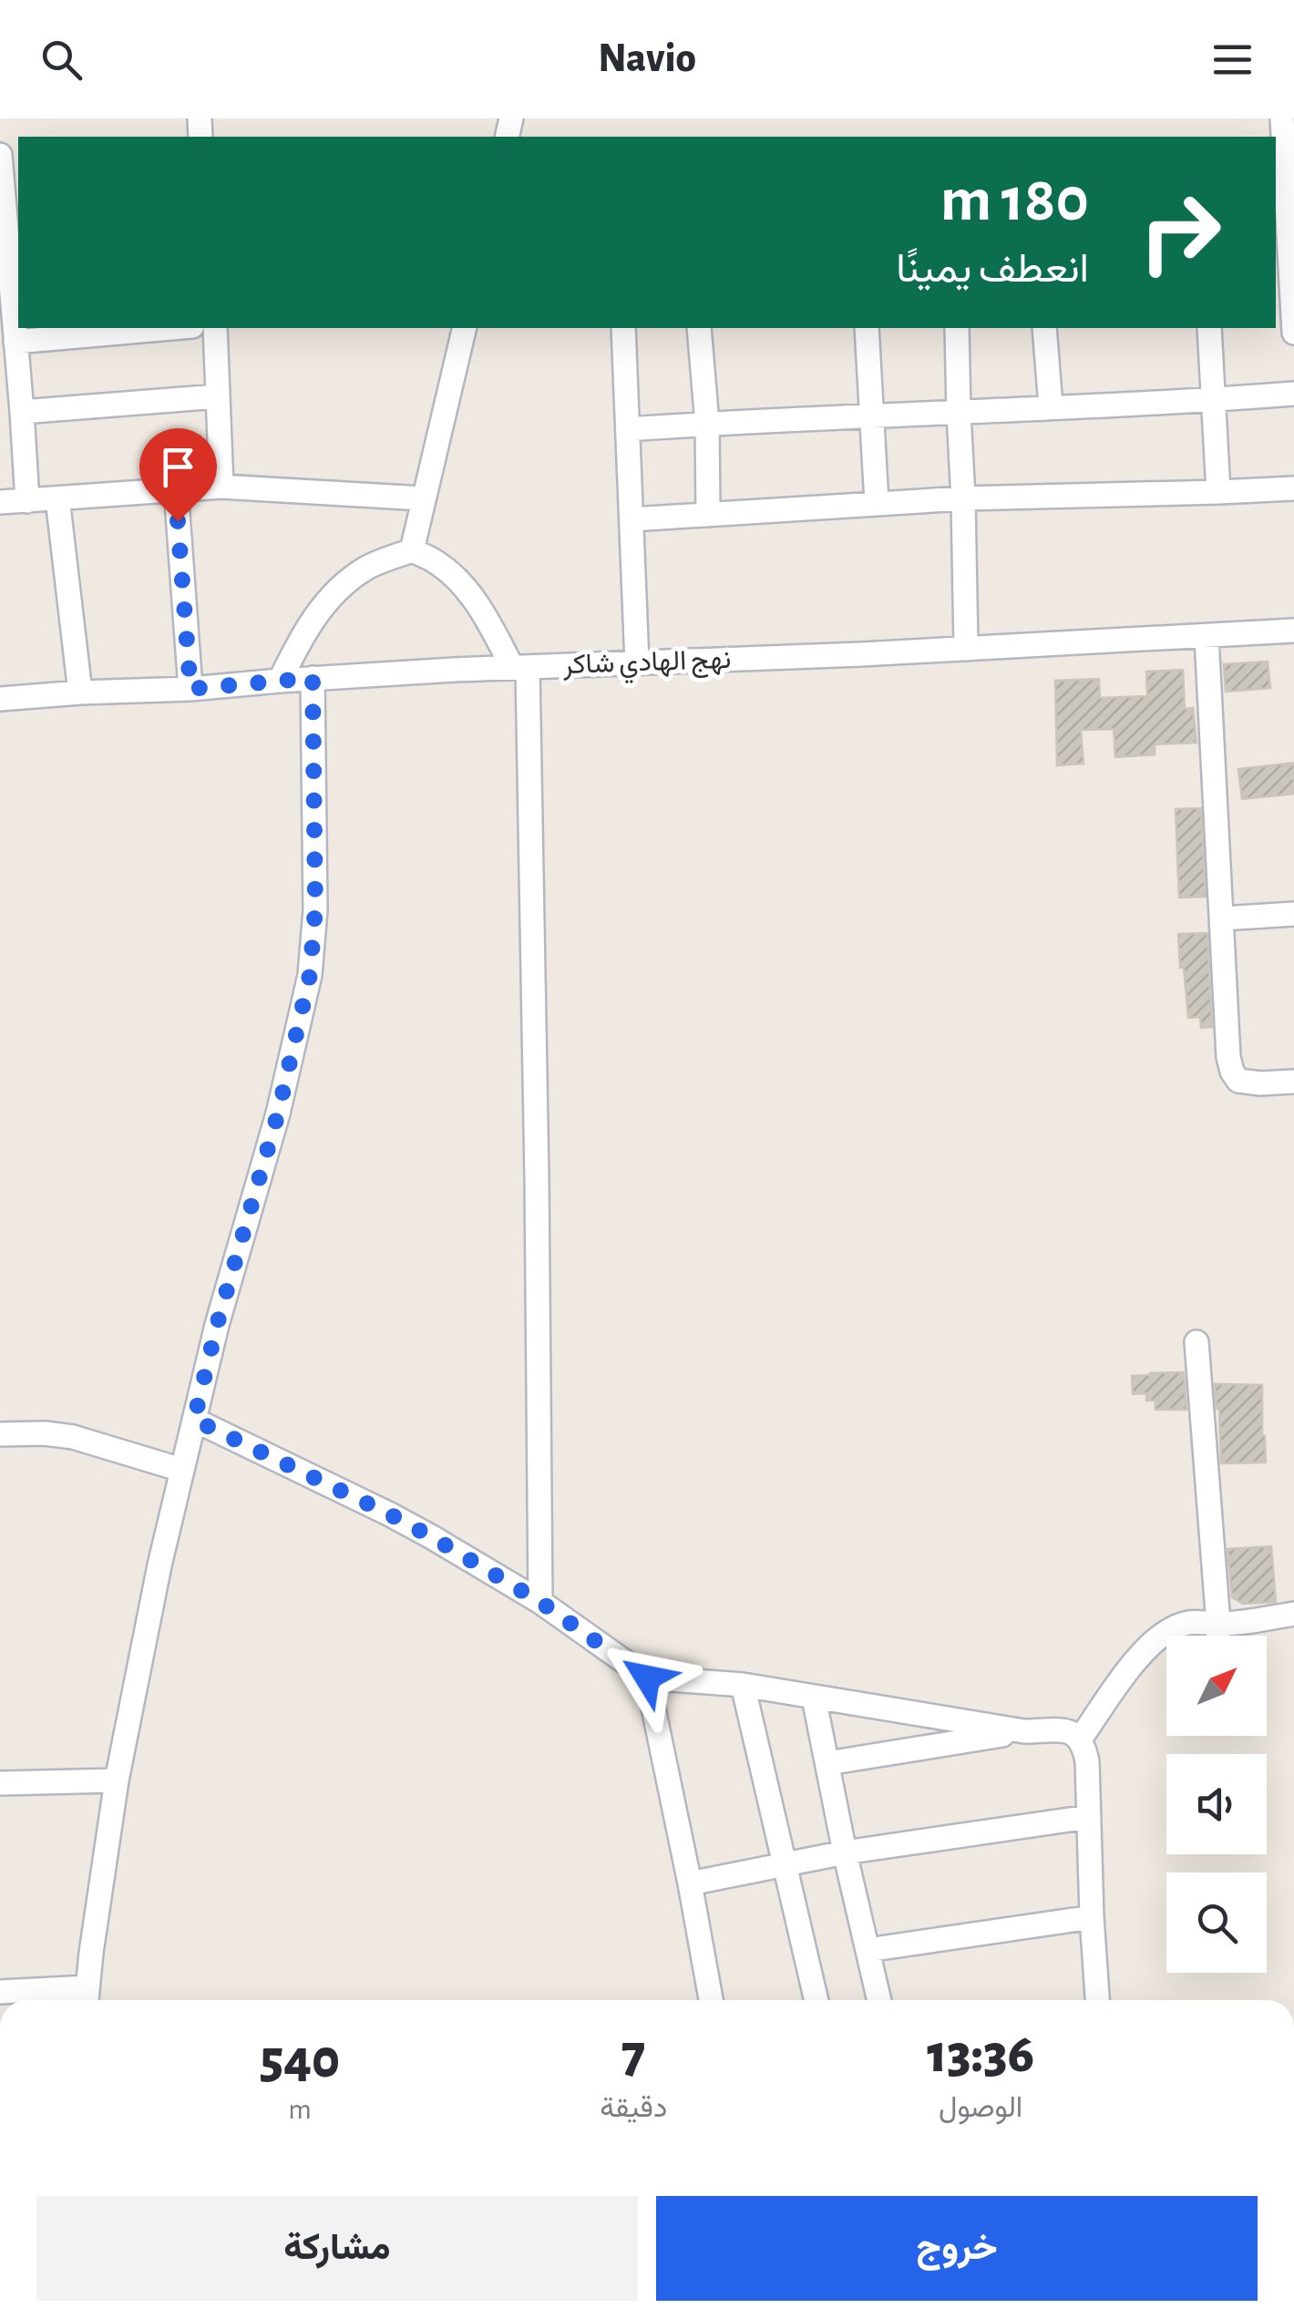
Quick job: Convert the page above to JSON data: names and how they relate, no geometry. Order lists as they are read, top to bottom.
{
  "streets": {
    "street": ["نهج الهادي شاكر"]
  },
  "north": "top right",
  "page": {
    "header": "Navio",
    "turn": ["180 m", "انعطف يمينًا"],
    "eta": [
      "13:36",
      "الوصول",
      "7",
      "دقيقة",
      "540",
      "m"
    ],
    "buttons": ["خروج", "مشاركة"]
  }
}
